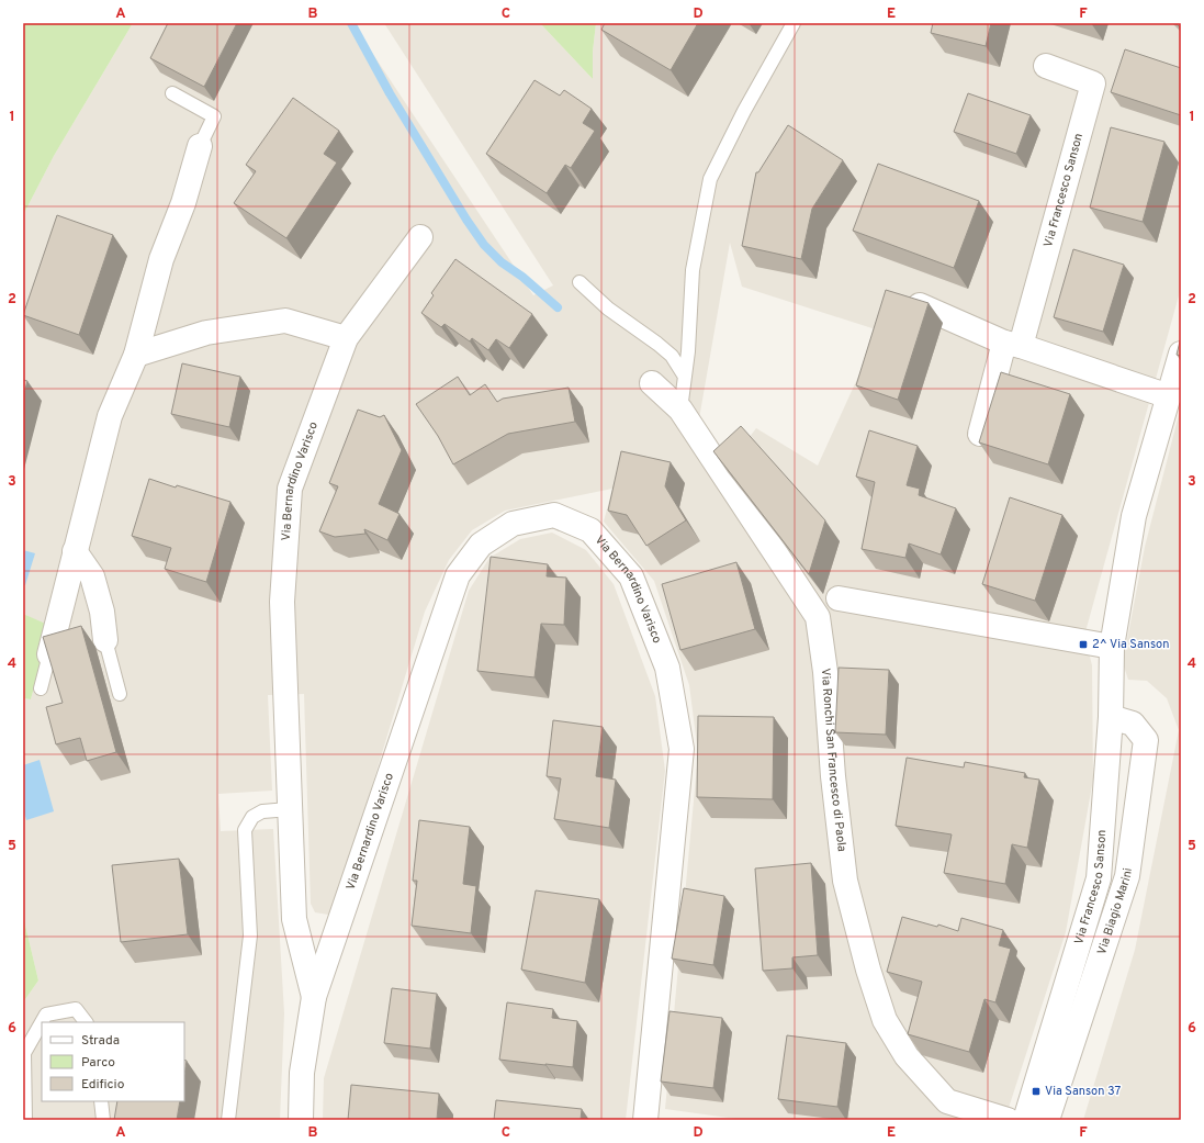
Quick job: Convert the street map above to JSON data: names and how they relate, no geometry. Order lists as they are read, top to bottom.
{
  "streets": {
    "street": [
      "Via Francesco Sanson",
      "Via Bernardino Varisco",
      "Via Ronchi San Francesco di Paola",
      "Via Biagio Marini"
    ]
  },
  "crossings": [
    ["Via Francesco Sanson", "Via Biagio Marini"]
  ],
  "places": {
    "transit": ["2^ Via Sanson", "Via Sanson 37"]
  },
  "legend": ["Strada", "Parco", "Edificio"],
  "grid": {
    "columns": [
      "A",
      "B",
      "C",
      "D",
      "E",
      "F"
    ],
    "rows": [
      "1",
      "2",
      "3",
      "4",
      "5",
      "6"
    ]
  }
}
